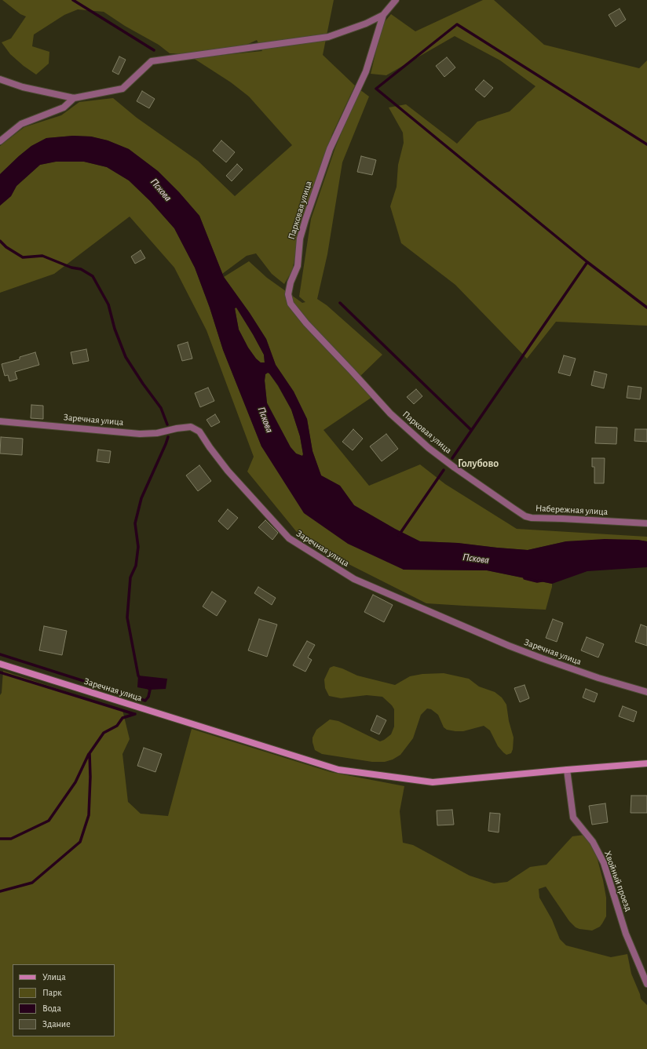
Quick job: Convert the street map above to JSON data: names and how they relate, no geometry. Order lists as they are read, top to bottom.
{
  "streets": {
    "street": [
      "Парковая улица",
      "Заречная улица",
      "Набережная улица",
      "Хвойный проезд"
    ]
  },
  "crossings": [
    ["Парковая улица", "Набережная улица"],
    ["Заречная улица", "Хвойный проезд"]
  ],
  "districts": ["Голубово"],
  "water": ["Пскова"],
  "legend": [
    "Улица",
    "Парк",
    "Вода",
    "Здание"
  ]
}
